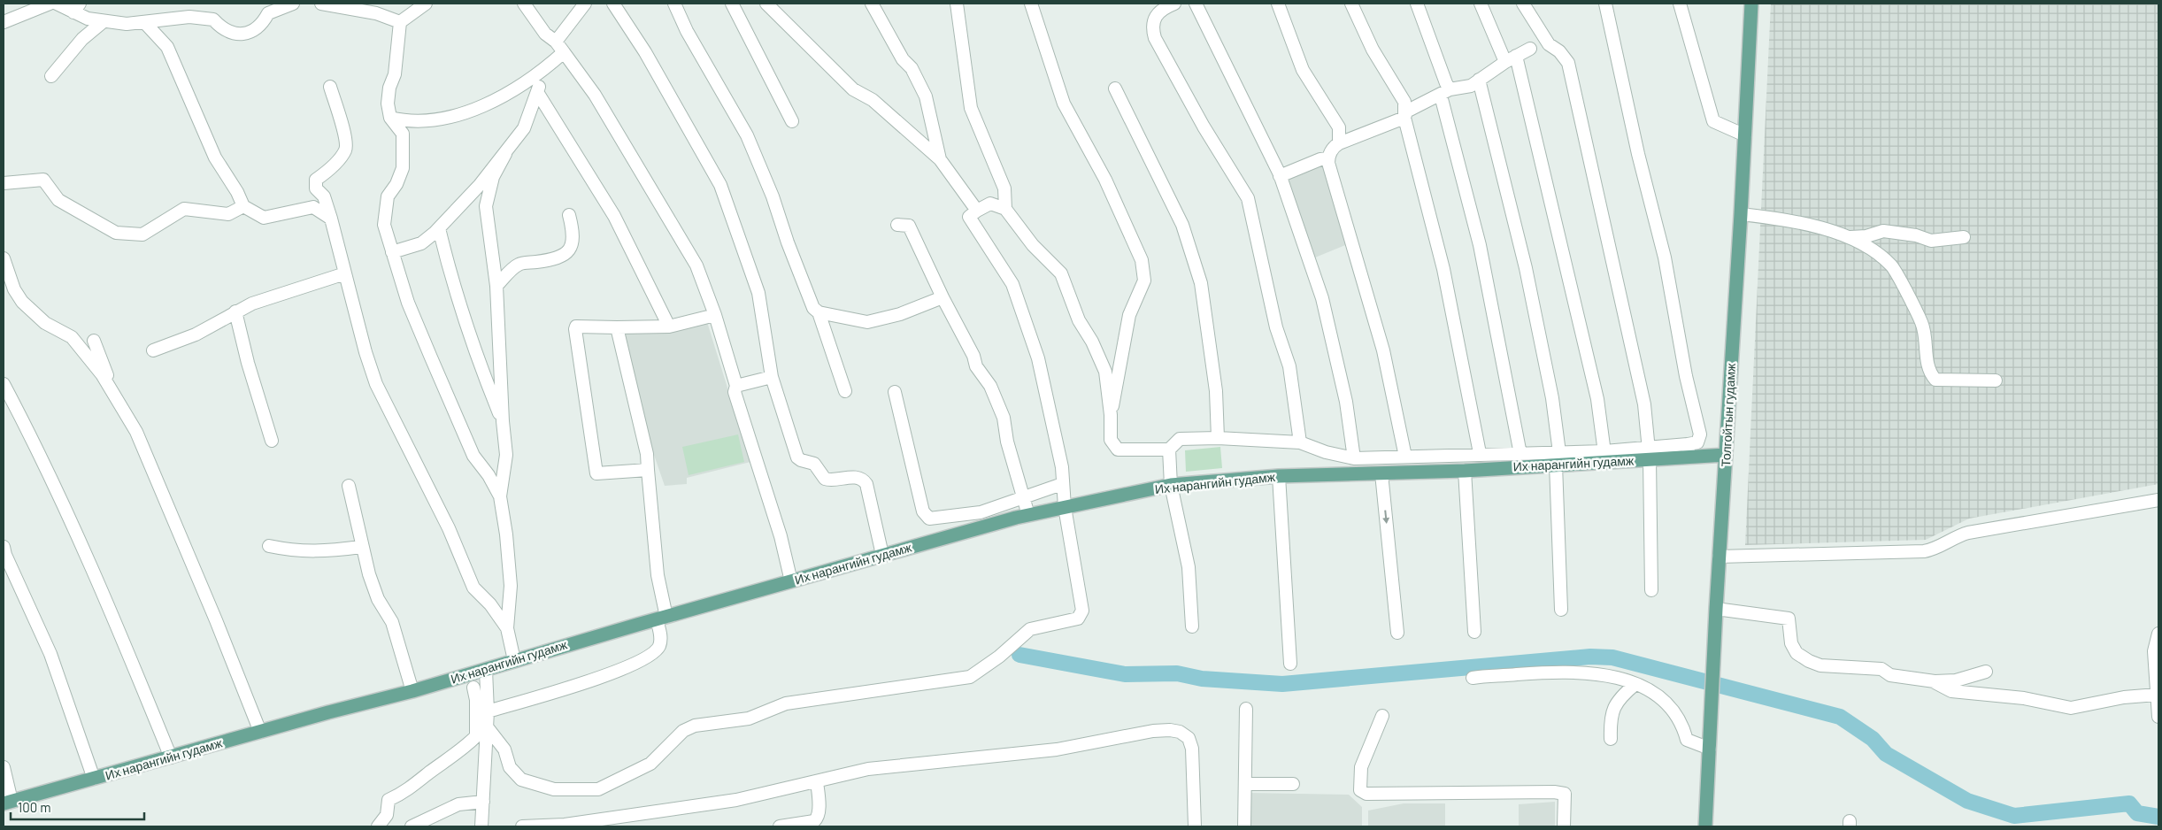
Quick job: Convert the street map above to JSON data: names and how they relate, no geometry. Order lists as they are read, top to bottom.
{
  "streets": {
    "main road": ["Толгойтын гудамж", "Их нарангийн гудамж"]
  },
  "crossings": [
    ["Толгойтын гудамж", "Их нарангийн гудамж"]
  ],
  "scale_bar": "100 m"
}
